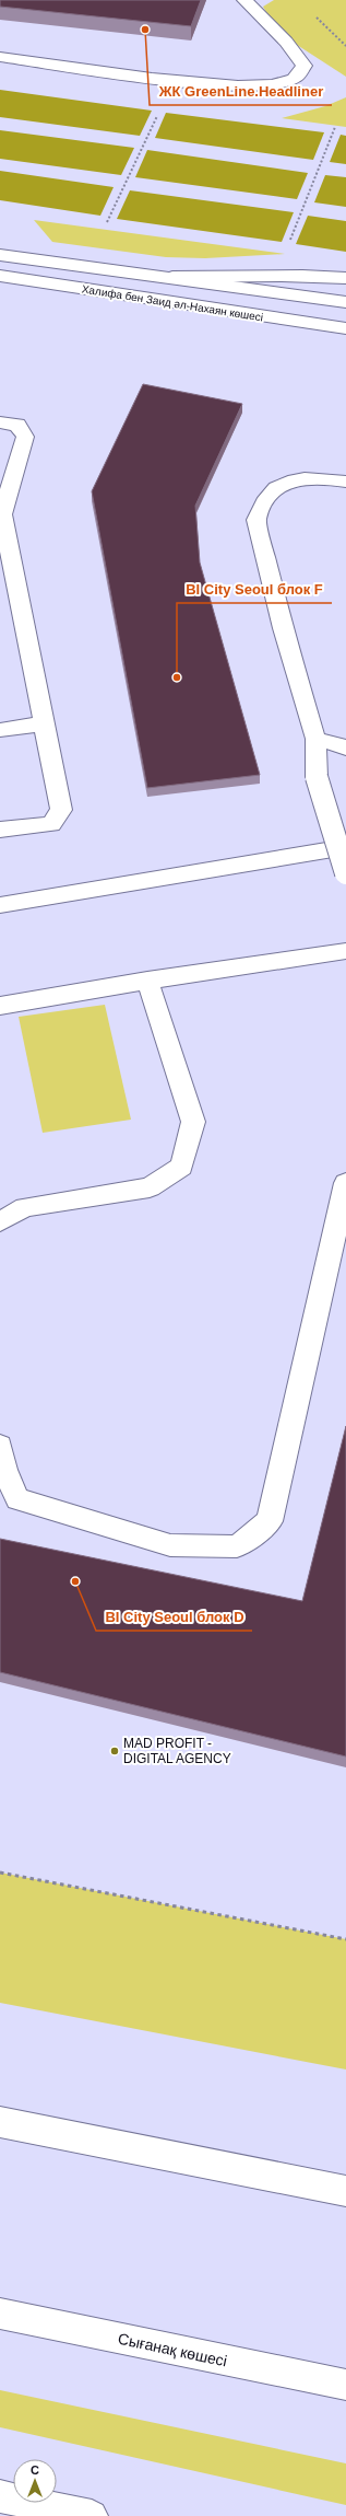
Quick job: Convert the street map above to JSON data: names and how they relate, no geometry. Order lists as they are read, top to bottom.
{
  "streets": {
    "street": ["Халифа бен Заид әл-Нахаян көшесі", "Сығанақ көшесі"]
  },
  "places": [
    "ЖК GreenLine.Headliner",
    "BI City Seoul блок F",
    "BI City Seoul блок D",
    "MAD PROFIT - DIGITAL AGENCY"
  ],
  "north": "top"
}
